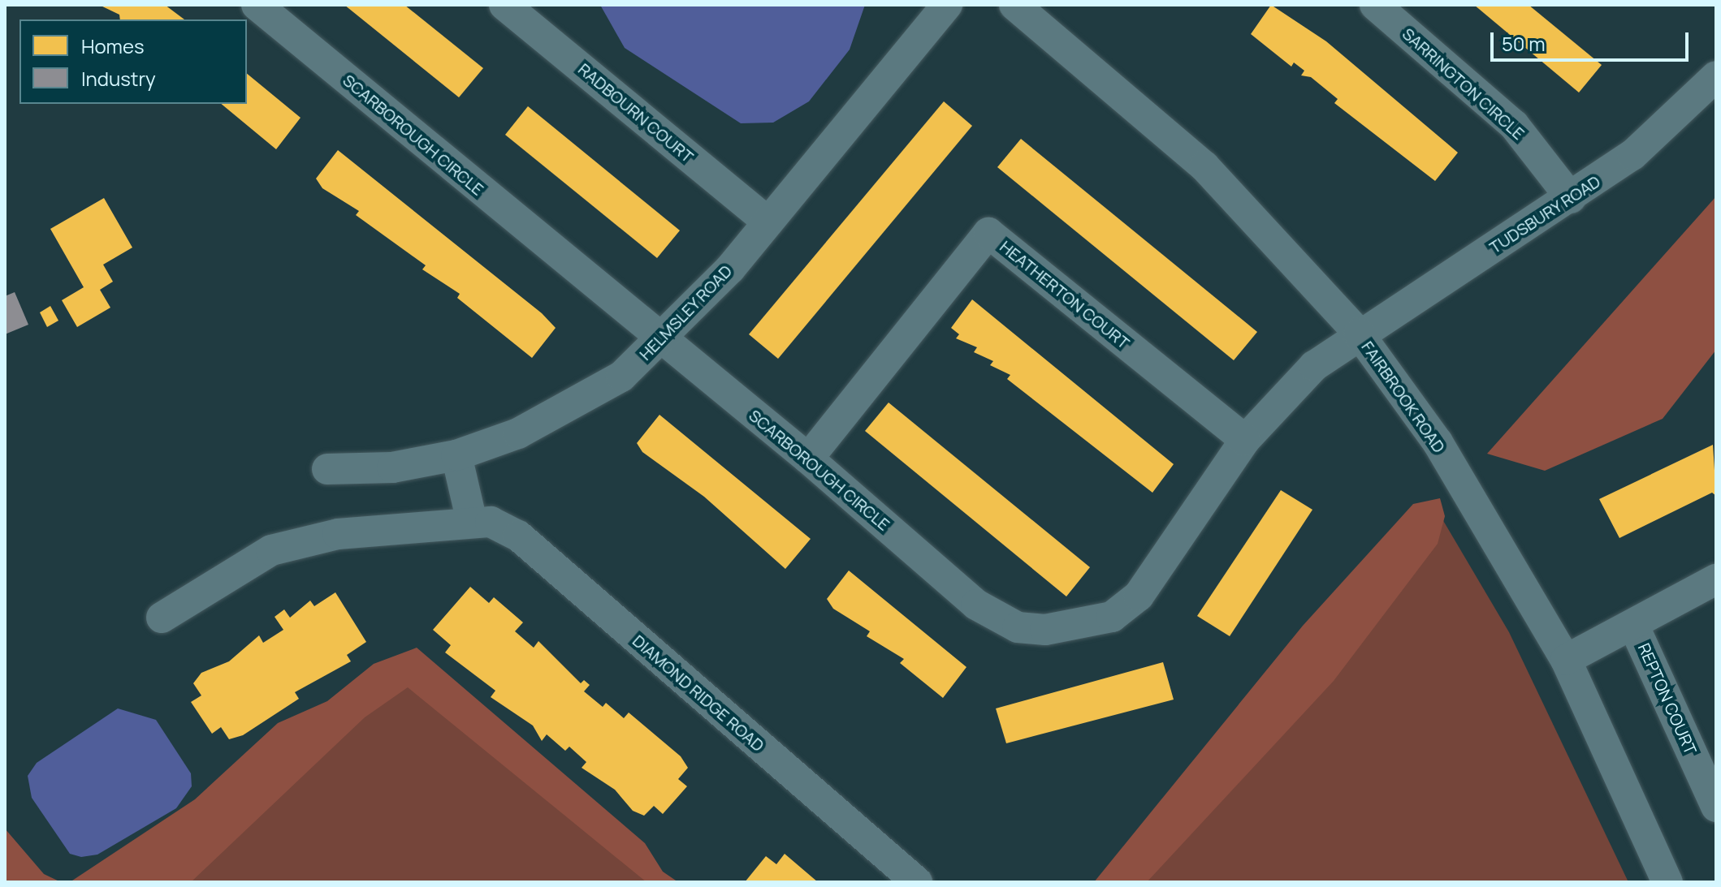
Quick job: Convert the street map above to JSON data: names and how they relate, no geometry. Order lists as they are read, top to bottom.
{
  "streets": {
    "street": [
      "SARRINGTON CIRCLE",
      "RADBOURN COURT",
      "SCARBOROUGH CIRCLE",
      "TUDSBURY ROAD",
      "HEATHERTON COURT",
      "HELMSLEY ROAD",
      "FAIRBROOK ROAD",
      "DIAMOND RIDGE ROAD",
      "REPTON COURT"
    ]
  },
  "crossings": [
    ["SARRINGTON CIRCLE", "TUDSBURY ROAD"],
    ["RADBOURN COURT", "HELMSLEY ROAD"],
    ["SCARBOROUGH CIRCLE", "TUDSBURY ROAD"],
    ["SCARBOROUGH CIRCLE", "HEATHERTON COURT"],
    ["SCARBOROUGH CIRCLE", "HELMSLEY ROAD"],
    ["SCARBOROUGH CIRCLE", "FAIRBROOK ROAD"],
    ["TUDSBURY ROAD", "FAIRBROOK ROAD"]
  ],
  "legend": ["Homes", "Industry"],
  "scale_bar": "50 m"
}
